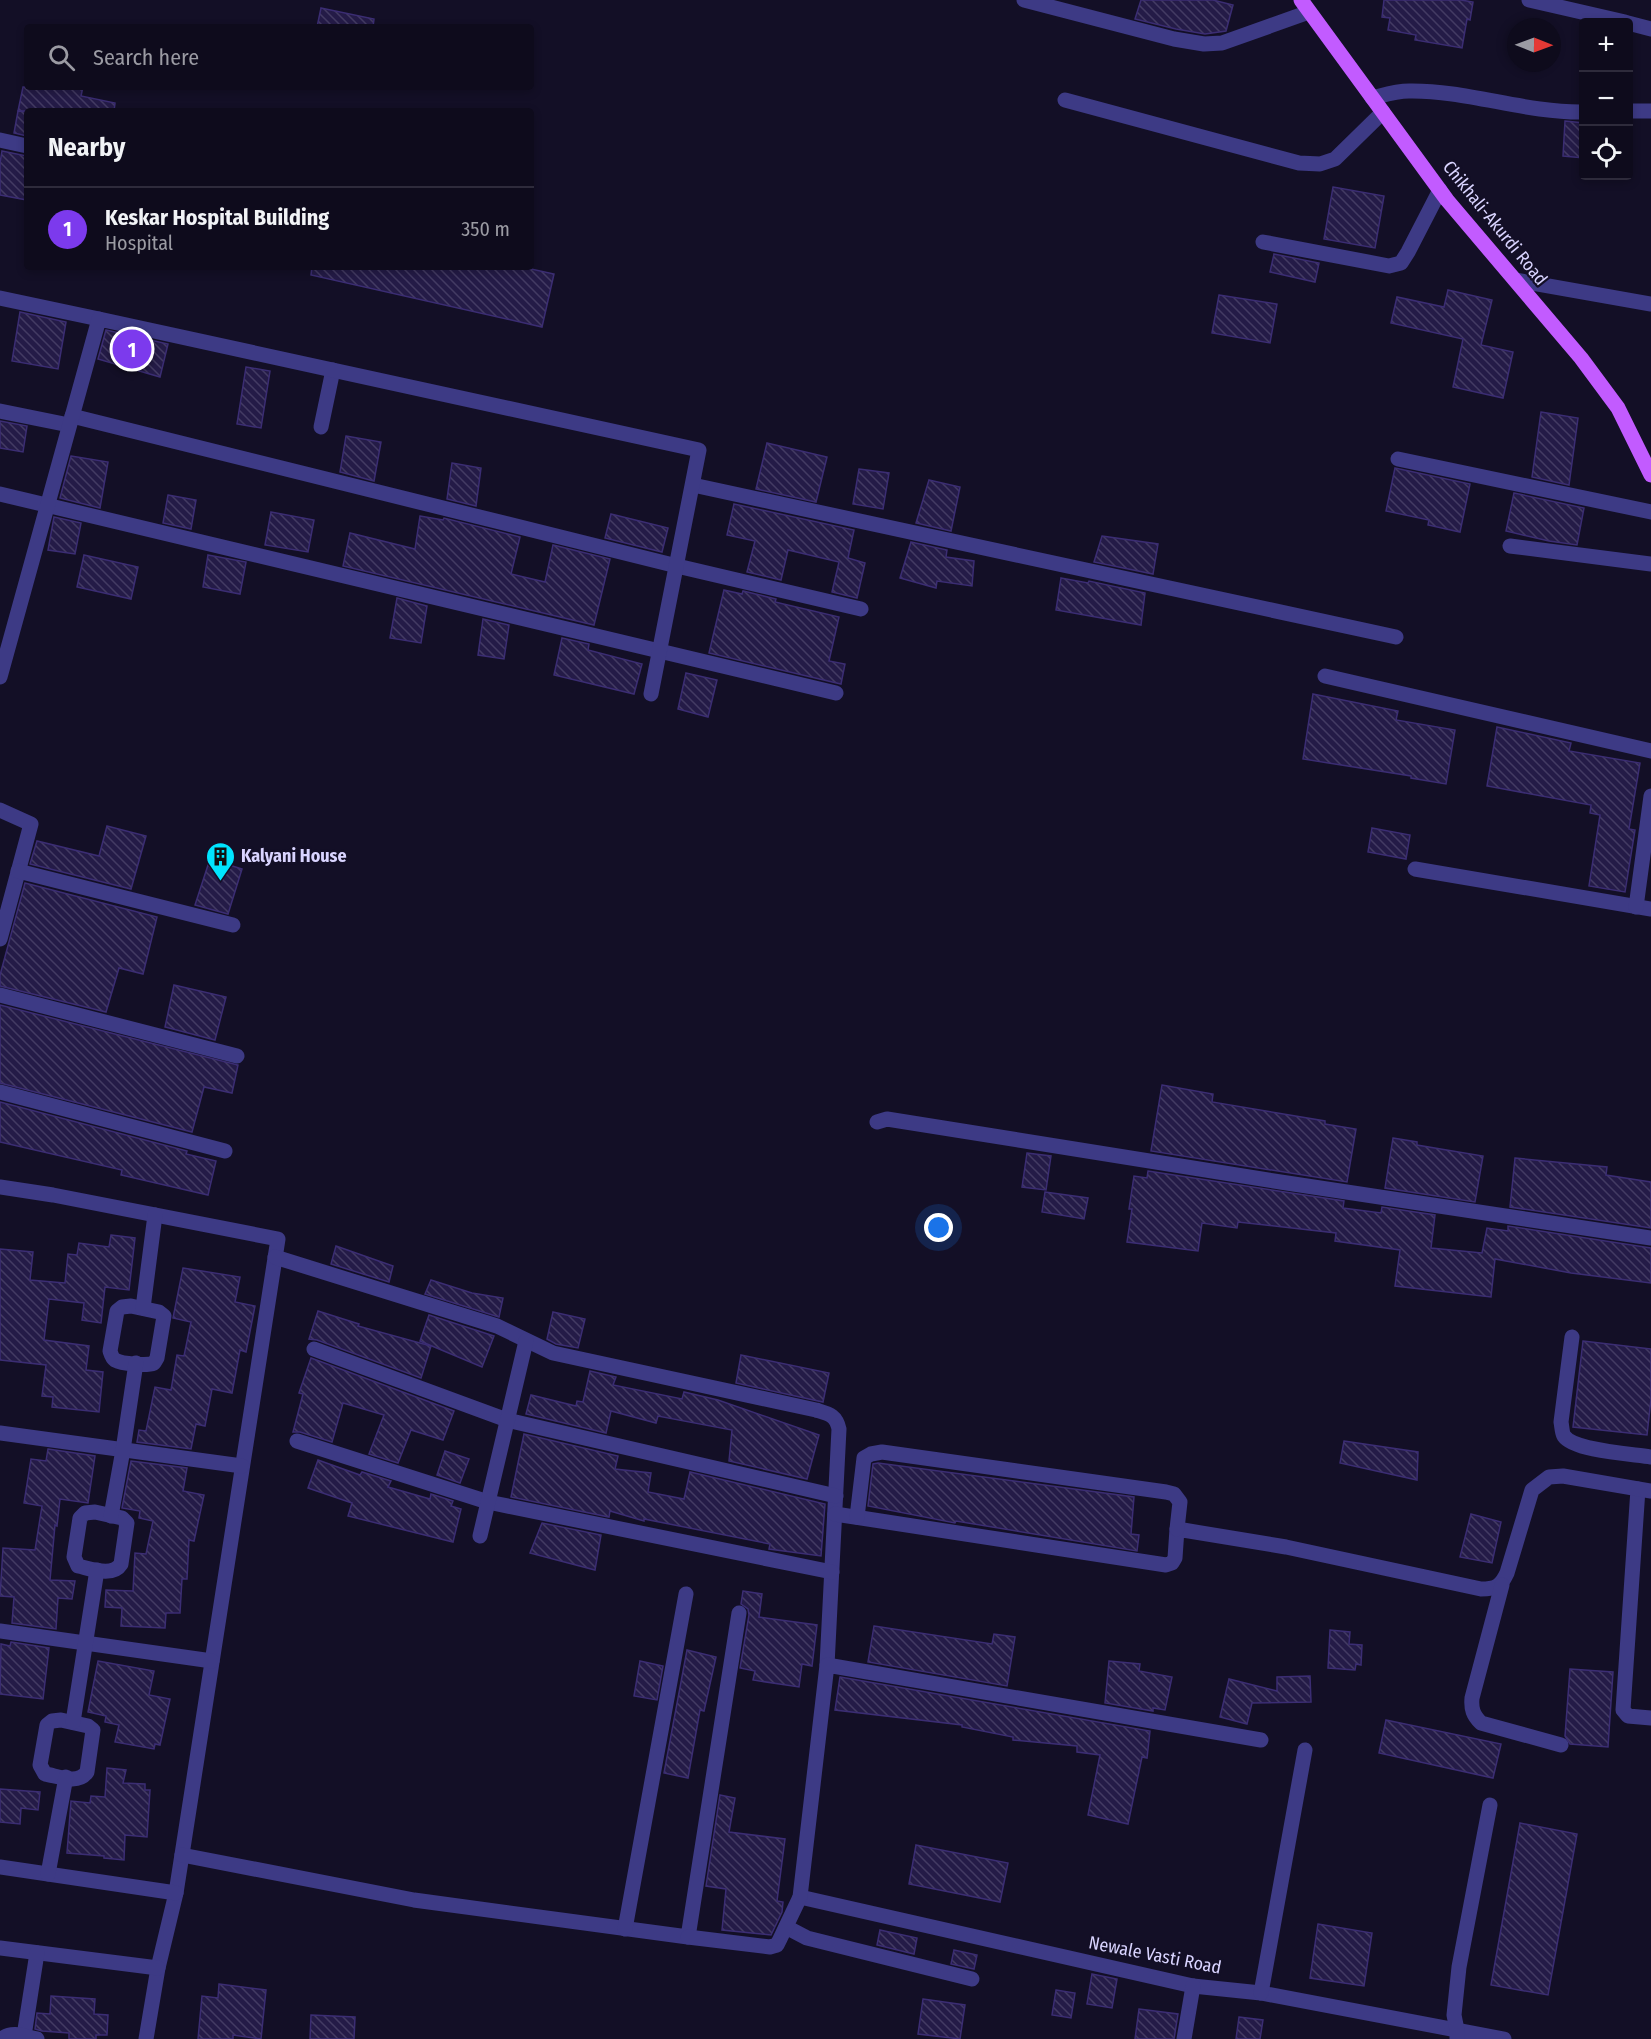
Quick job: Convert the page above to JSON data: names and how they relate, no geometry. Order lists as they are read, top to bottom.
{
  "streets": {
    "main road": ["Chikhali-Akurdi Road"],
    "street": ["Newale Vasti Road"]
  },
  "places": {
    "building": ["Kalyani House"]
  },
  "north": "right",
  "page": {
    "map_buttons": ["+", "−"],
    "search": "Search here",
    "heading": "Nearby",
    "list": [
      {
        "mark": "1",
        "name": "Keskar Hospital Building",
        "note": "Hospital",
        "value": "350 m"
      }
    ],
    "pins": "1"
  }
}
